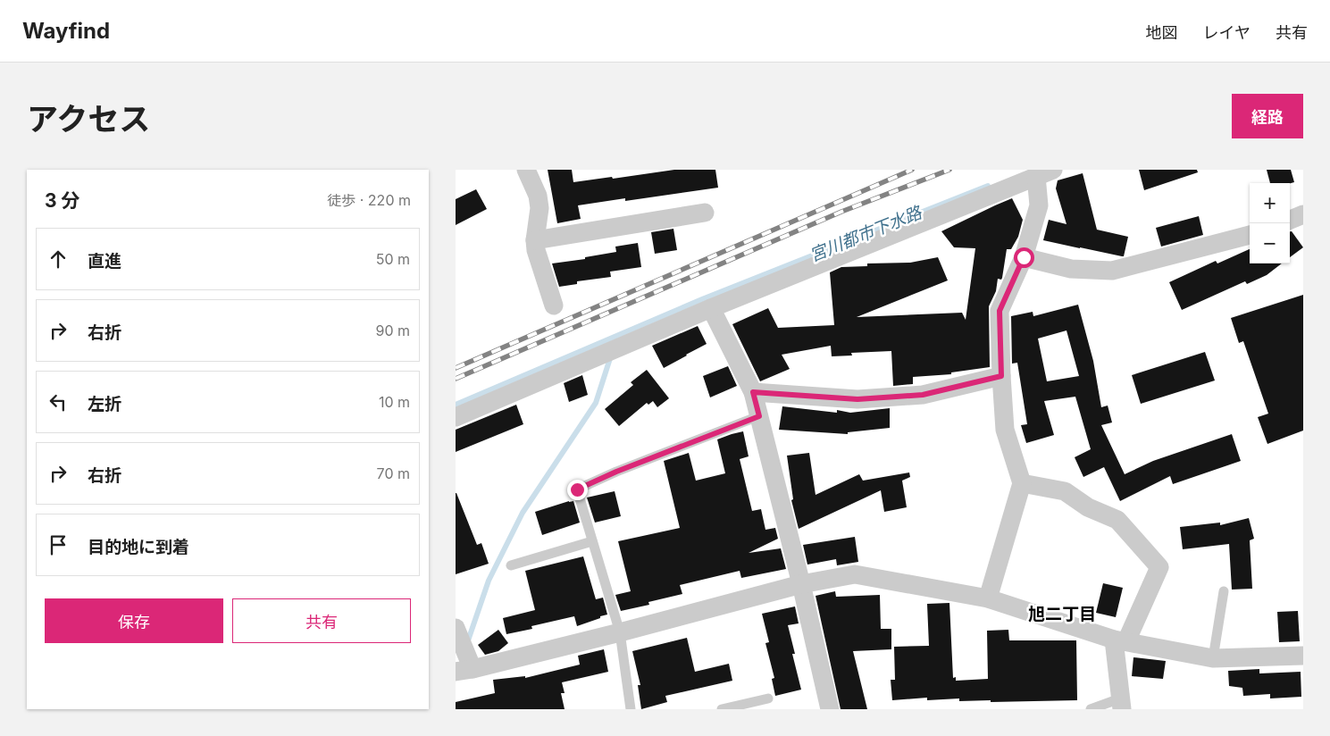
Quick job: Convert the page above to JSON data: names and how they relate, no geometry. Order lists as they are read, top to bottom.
{
  "districts": ["旭二丁目"],
  "water": ["宮川都市下水路"],
  "page": {
    "header": "Wayfind",
    "nav": ["地図", "レイヤ", "共有"],
    "title": "アクセス",
    "buttons": [
      "経路",
      ["保存", "共有"]
    ],
    "heading": ["3 分", "徒歩 · 220 m"],
    "map_buttons": ["+", "−"],
    "list": [
      ["直進", "50 m"],
      ["右折", "90 m"],
      ["左折", "10 m"],
      ["右折", "70 m"],
      "目的地に到着"
    ]
  }
}
